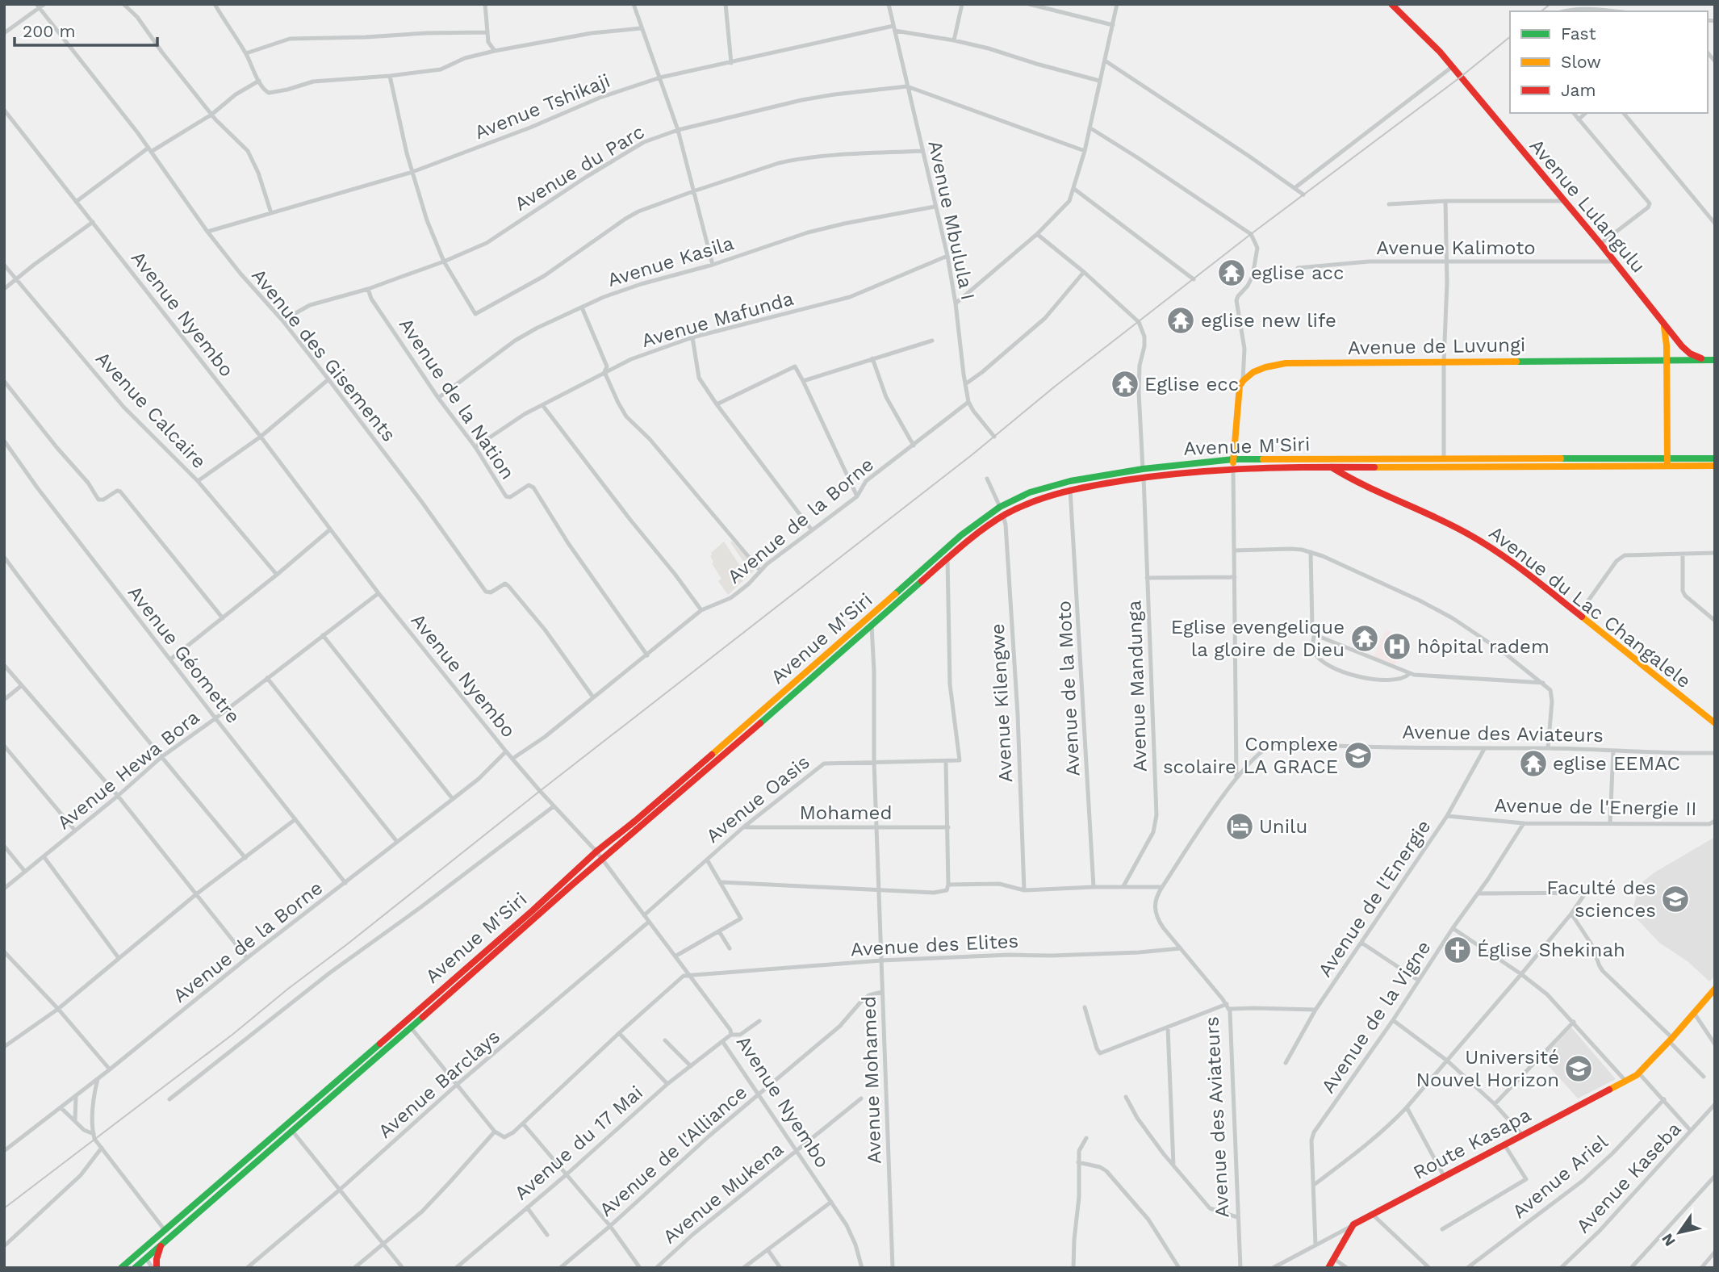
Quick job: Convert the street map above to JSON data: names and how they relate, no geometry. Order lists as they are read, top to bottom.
{
  "streets": {
    "main road": [
      "Avenue Lulangulu",
      "Avenue de Luvungi",
      "Avenue M'Siri",
      "Avenue du Lac Changalele",
      "Route Kasapa"
    ],
    "street": [
      "Avenue Tshikaji",
      "Avenue du Parc",
      "Avenue Mbulula I",
      "Avenue Kalimoto",
      "Avenue Kasila",
      "Avenue Nyembo",
      "Avenue Mafunda",
      "Avenue des Gisements",
      "Avenue de la Nation",
      "Avenue Calcaire",
      "Avenue de la Borne",
      "Avenue Géometre",
      "Avenue Mandunga",
      "Avenue de la Moto",
      "Avenue Kilengwe",
      "Avenue des Aviateurs",
      "Avenue Hewa Bora",
      "Avenue Oasis",
      "Avenue de l'Energie II",
      "Mohamed",
      "Avenue de l'Energie",
      "Avenue des Elites",
      "Avenue de la Vigne",
      "Avenue Mohamed",
      "Avenue Barclays",
      "Avenue du 17 Mai",
      "Avenue de l'Alliance",
      "Avenue Ariel",
      "Avenue Kaseba",
      "Avenue Mukena"
    ]
  },
  "crossings": [
    ["Avenue Tshikaji", "Avenue Mbulula I"],
    ["Avenue Tshikaji", "Avenue des Gisements"],
    ["Avenue du Parc", "Avenue Mbulula I"],
    ["Avenue du Parc", "Avenue des Gisements"],
    ["Avenue du Parc", "Avenue de la Nation"],
    ["Avenue Lulangulu", "Avenue Kalimoto"],
    ["Avenue Lulangulu", "Avenue de Luvungi"],
    ["Avenue Mbulula I", "Avenue Kasila"],
    ["Avenue Mbulula I", "Avenue Mafunda"],
    ["Avenue Mbulula I", "Avenue de la Borne"],
    ["Avenue Kasila", "Avenue de la Nation"],
    ["Avenue Nyembo", "Avenue M'Siri"],
    ["Avenue Nyembo", "Avenue de la Borne"],
    ["Avenue Nyembo", "Avenue Hewa Bora"],
    ["Avenue Nyembo", "Avenue Oasis"],
    ["Avenue Nyembo", "Avenue des Elites"],
    ["Avenue Nyembo", "Avenue Barclays"],
    ["Avenue Nyembo", "Avenue du 17 Mai"],
    ["Avenue Nyembo", "Avenue de l'Alliance"],
    ["Avenue Nyembo", "Avenue Mukena"],
    ["Avenue Mafunda", "Avenue de la Nation"],
    ["Avenue des Gisements", "Avenue de la Borne"],
    ["Avenue de la Nation", "Avenue de la Borne"],
    ["Avenue M'Siri", "Avenue du Lac Changalele"],
    ["Avenue M'Siri", "Avenue Mandunga"],
    ["Avenue M'Siri", "Avenue de la Moto"],
    ["Avenue M'Siri", "Avenue Kilengwe"],
    ["Avenue M'Siri", "Avenue Mohamed"],
    ["Avenue de la Borne", "Avenue Géometre"],
    ["Avenue Géometre", "Avenue Hewa Bora"],
    ["Avenue des Aviateurs", "Avenue de l'Energie"],
    ["Avenue des Aviateurs", "Avenue des Elites"],
    ["Avenue Oasis", "Mohamed"],
    ["Avenue Oasis", "Avenue Mohamed"],
    ["Avenue de l'Energie II", "Avenue de l'Energie"],
    ["Avenue de l'Energie II", "Avenue de la Vigne"],
    ["Mohamed", "Avenue Mohamed"],
    ["Avenue des Elites", "Avenue Mohamed"],
    ["Avenue Mohamed", "Avenue de l'Alliance"]
  ],
  "places": {
    "temple": [
      "eglise acc",
      "eglise new life",
      "Eglise ecc",
      "Eglise evengelique la gloire de Dieu",
      "eglise EEMAC"
    ],
    "hospital": ["hôpital radem"],
    "school or university": ["Complexe scolaire LA GRACE", "Faculté des sciences", "Université Nouvel Horizon"],
    "hotel": ["Unilu"],
    "church": ["Église Shekinah"]
  },
  "legend": ["Fast", "Slow", "Jam"],
  "scale_bar": "200 m",
  "north": "bottom left"
}
